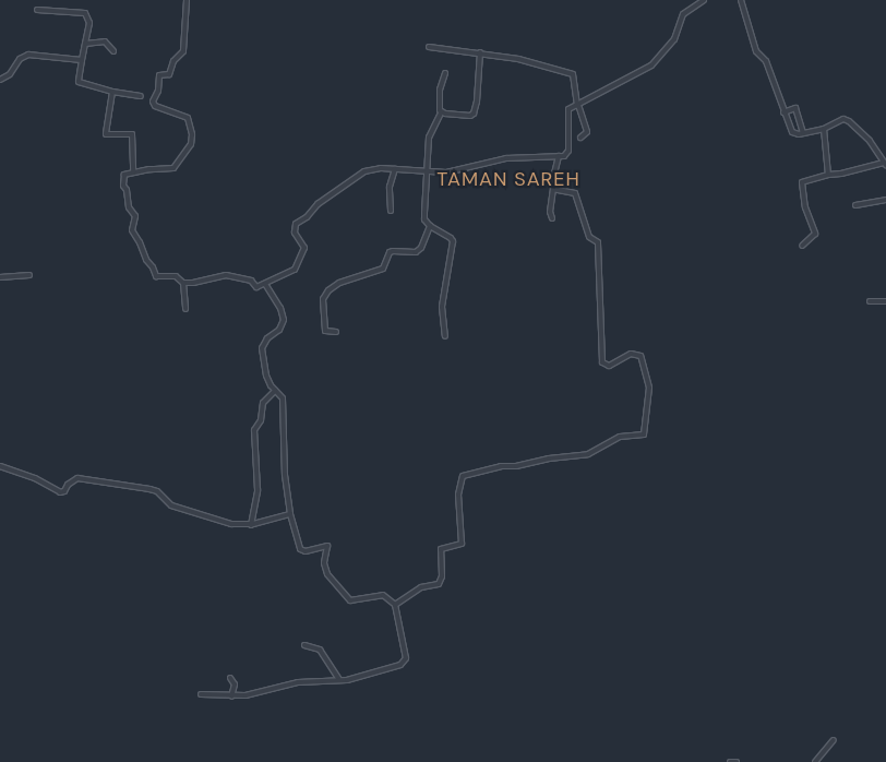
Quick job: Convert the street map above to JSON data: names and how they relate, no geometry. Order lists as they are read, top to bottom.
{
  "districts": ["TAMAN SAREH"]
}
